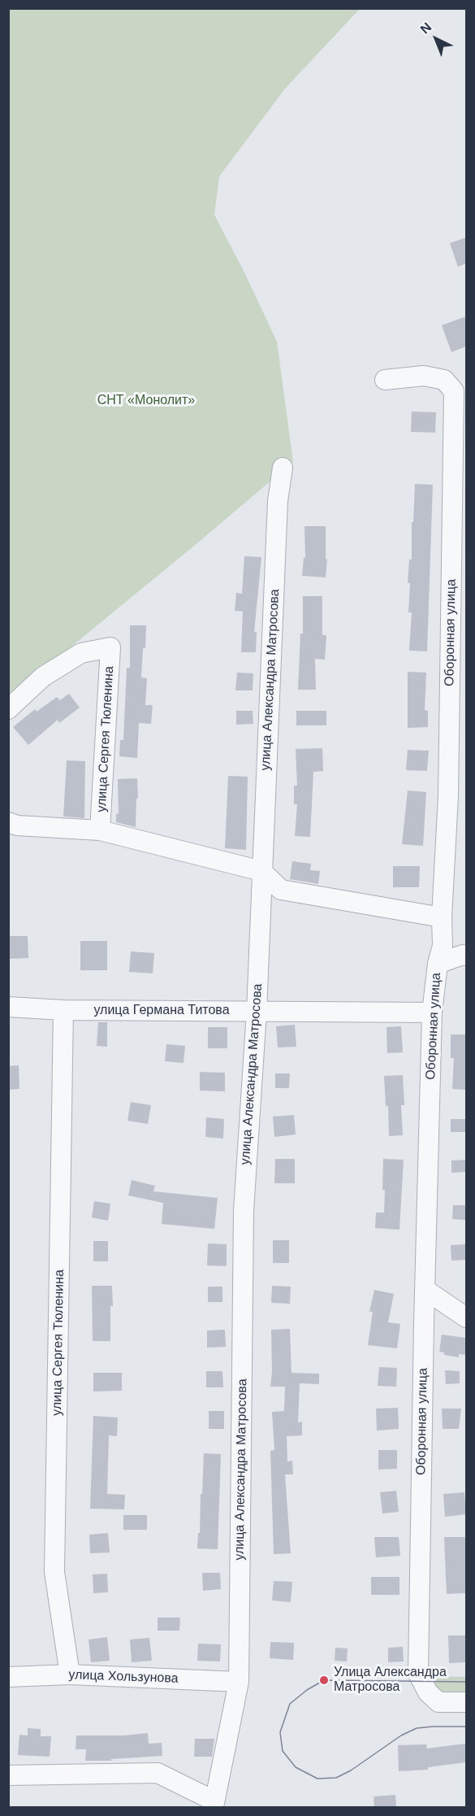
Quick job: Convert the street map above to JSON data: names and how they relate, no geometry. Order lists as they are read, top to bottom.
{
  "streets": {
    "street": [
      "Оборонная улица",
      "улица Александра Матросова",
      "улица Сергея Тюленина",
      "улица Германа Титова",
      "улица Хользунова"
    ]
  },
  "crossings": [
    ["Оборонная улица", "улица Германа Титова"],
    ["улица Александра Матросова", "улица Германа Титова"],
    ["улица Александра Матросова", "улица Хользунова"],
    ["улица Сергея Тюленина", "улица Германа Титова"],
    ["улица Сергея Тюленина", "улица Хользунова"]
  ],
  "parks": ["СНТ «Монолит»"],
  "places": ["Улица Александра Матросова"],
  "north": "top left"
}
